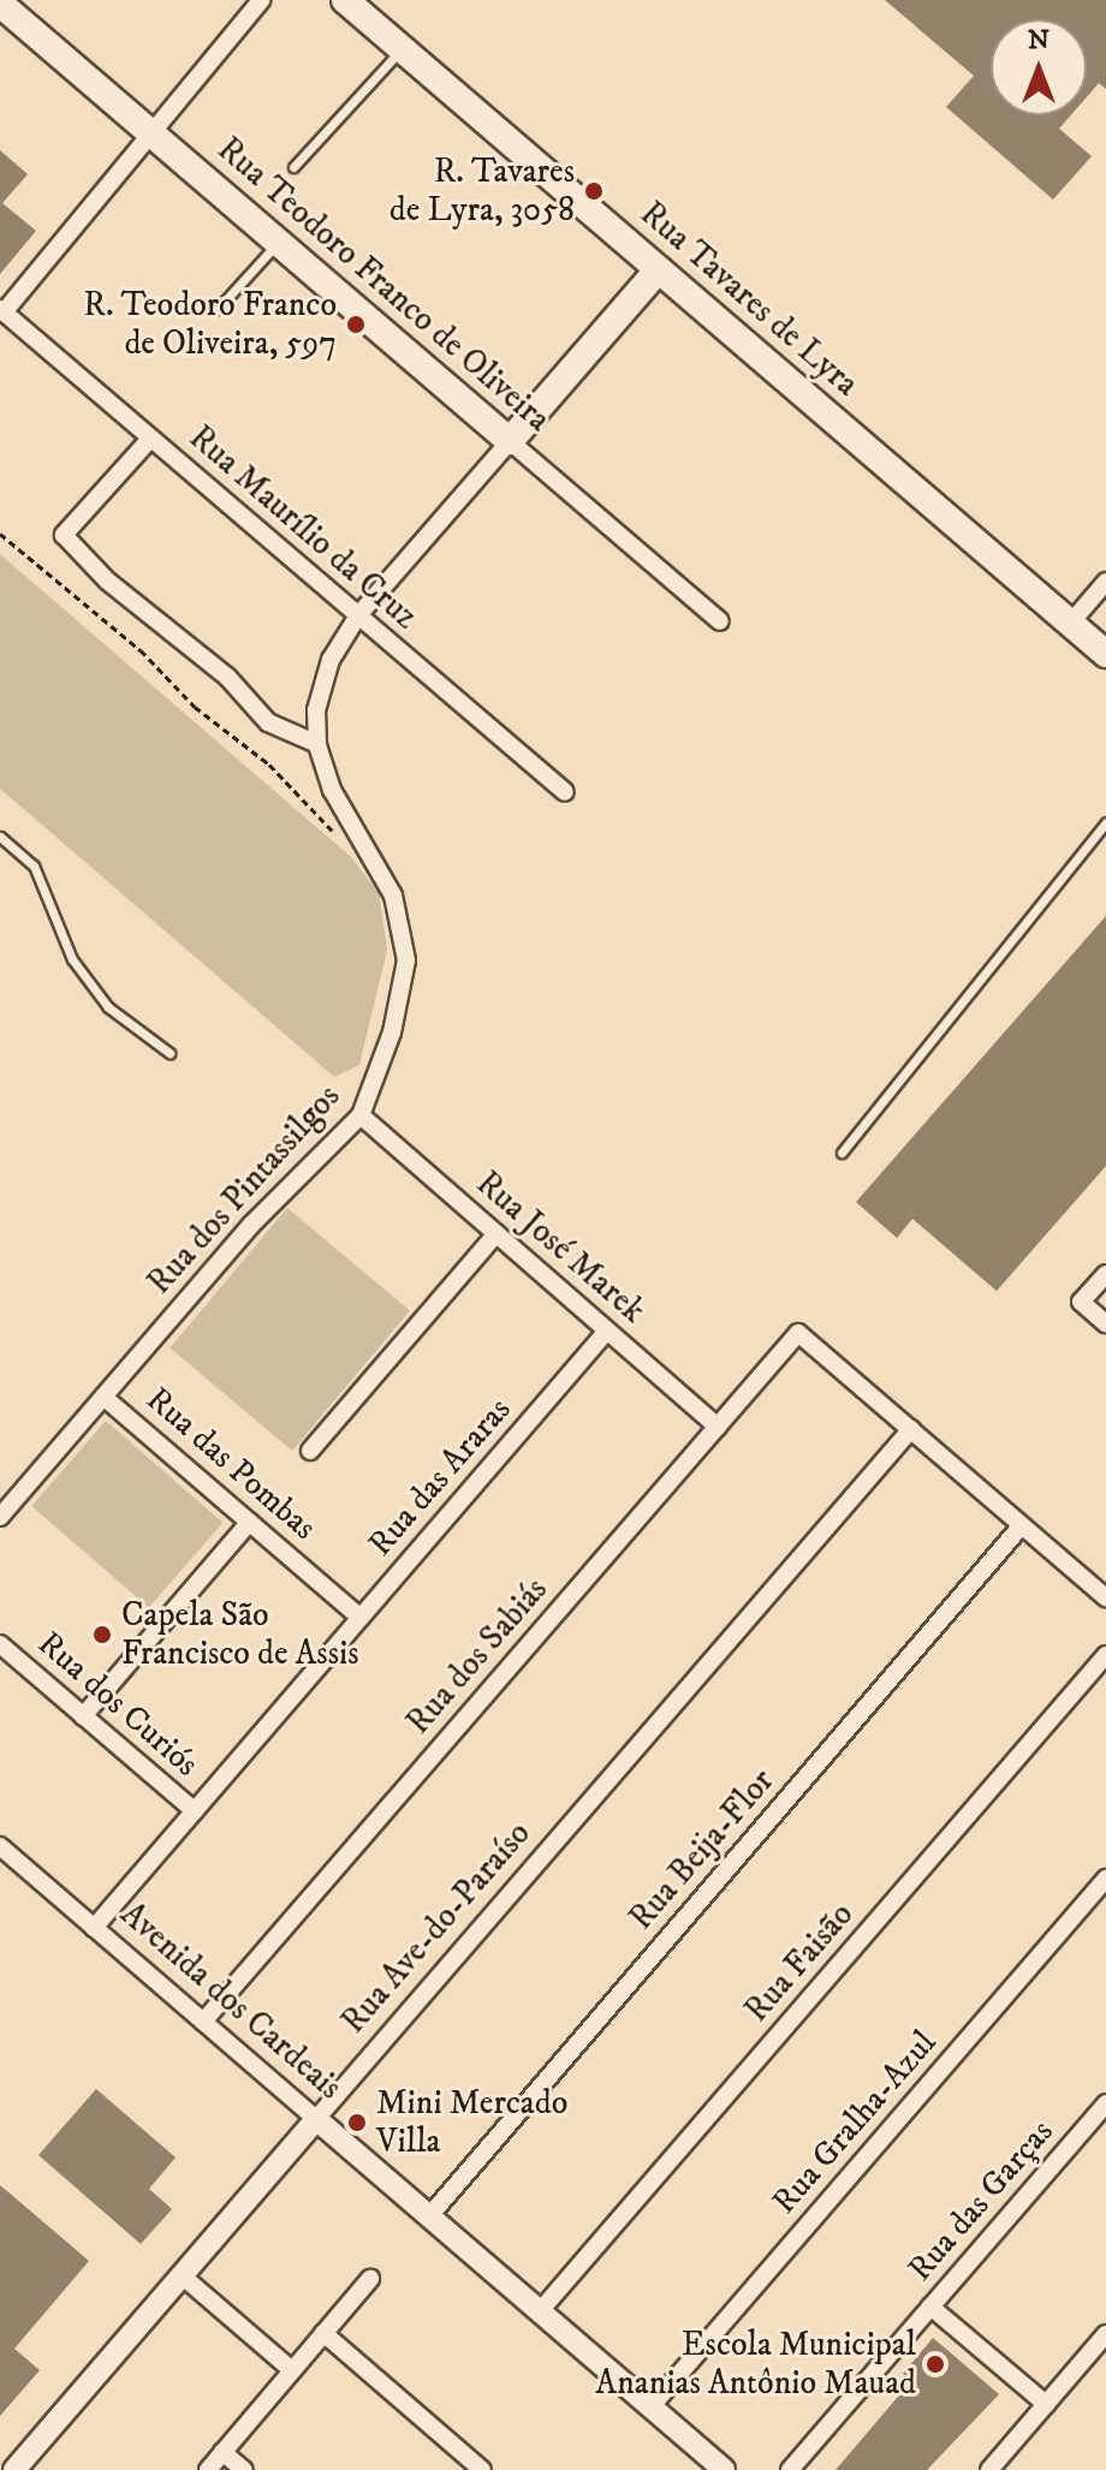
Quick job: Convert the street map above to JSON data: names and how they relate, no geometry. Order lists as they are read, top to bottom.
{
  "streets": {
    "main road": ["Rua Teodoro Franco de Oliveira", "Rua Tavares de Lyra"],
    "street": [
      "Rua Maurílio da Cruz",
      "Rua dos Pintassilgos",
      "Rua José Marek",
      "Rua das Pombas",
      "Rua das Araras",
      "Rua dos Sabiás",
      "Rua dos Curiós",
      "Rua Beija-Flor",
      "Rua Ave-do-Paraíso",
      "Rua Faisão",
      "Avenida dos Cardeais",
      "Rua Gralha-Azul",
      "Rua das Garças"
    ]
  },
  "crossings": [
    ["Rua dos Pintassilgos", "Rua José Marek"],
    ["Rua dos Pintassilgos", "Rua das Pombas"],
    ["Rua José Marek", "Rua das Araras"],
    ["Rua José Marek", "Rua dos Sabiás"],
    ["Rua das Pombas", "Rua das Araras"],
    ["Rua das Araras", "Rua dos Curiós"],
    ["Rua das Araras", "Avenida dos Cardeais"],
    ["Rua dos Sabiás", "Rua Ave-do-Paraíso"],
    ["Rua dos Sabiás", "Avenida dos Cardeais"],
    ["Rua Beija-Flor", "Avenida dos Cardeais"],
    ["Rua Ave-do-Paraíso", "Avenida dos Cardeais"],
    ["Rua Faisão", "Avenida dos Cardeais"],
    ["Avenida dos Cardeais", "Rua Gralha-Azul"]
  ],
  "places": [
    "R. Tavares de Lyra, 3058",
    "R. Teodoro Franco de Oliveira, 597",
    "Capela São Francisco de Assis",
    "Mini Mercado Villa",
    "Escola Municipal Ananias Antônio Mauad"
  ],
  "north": "top"
}
